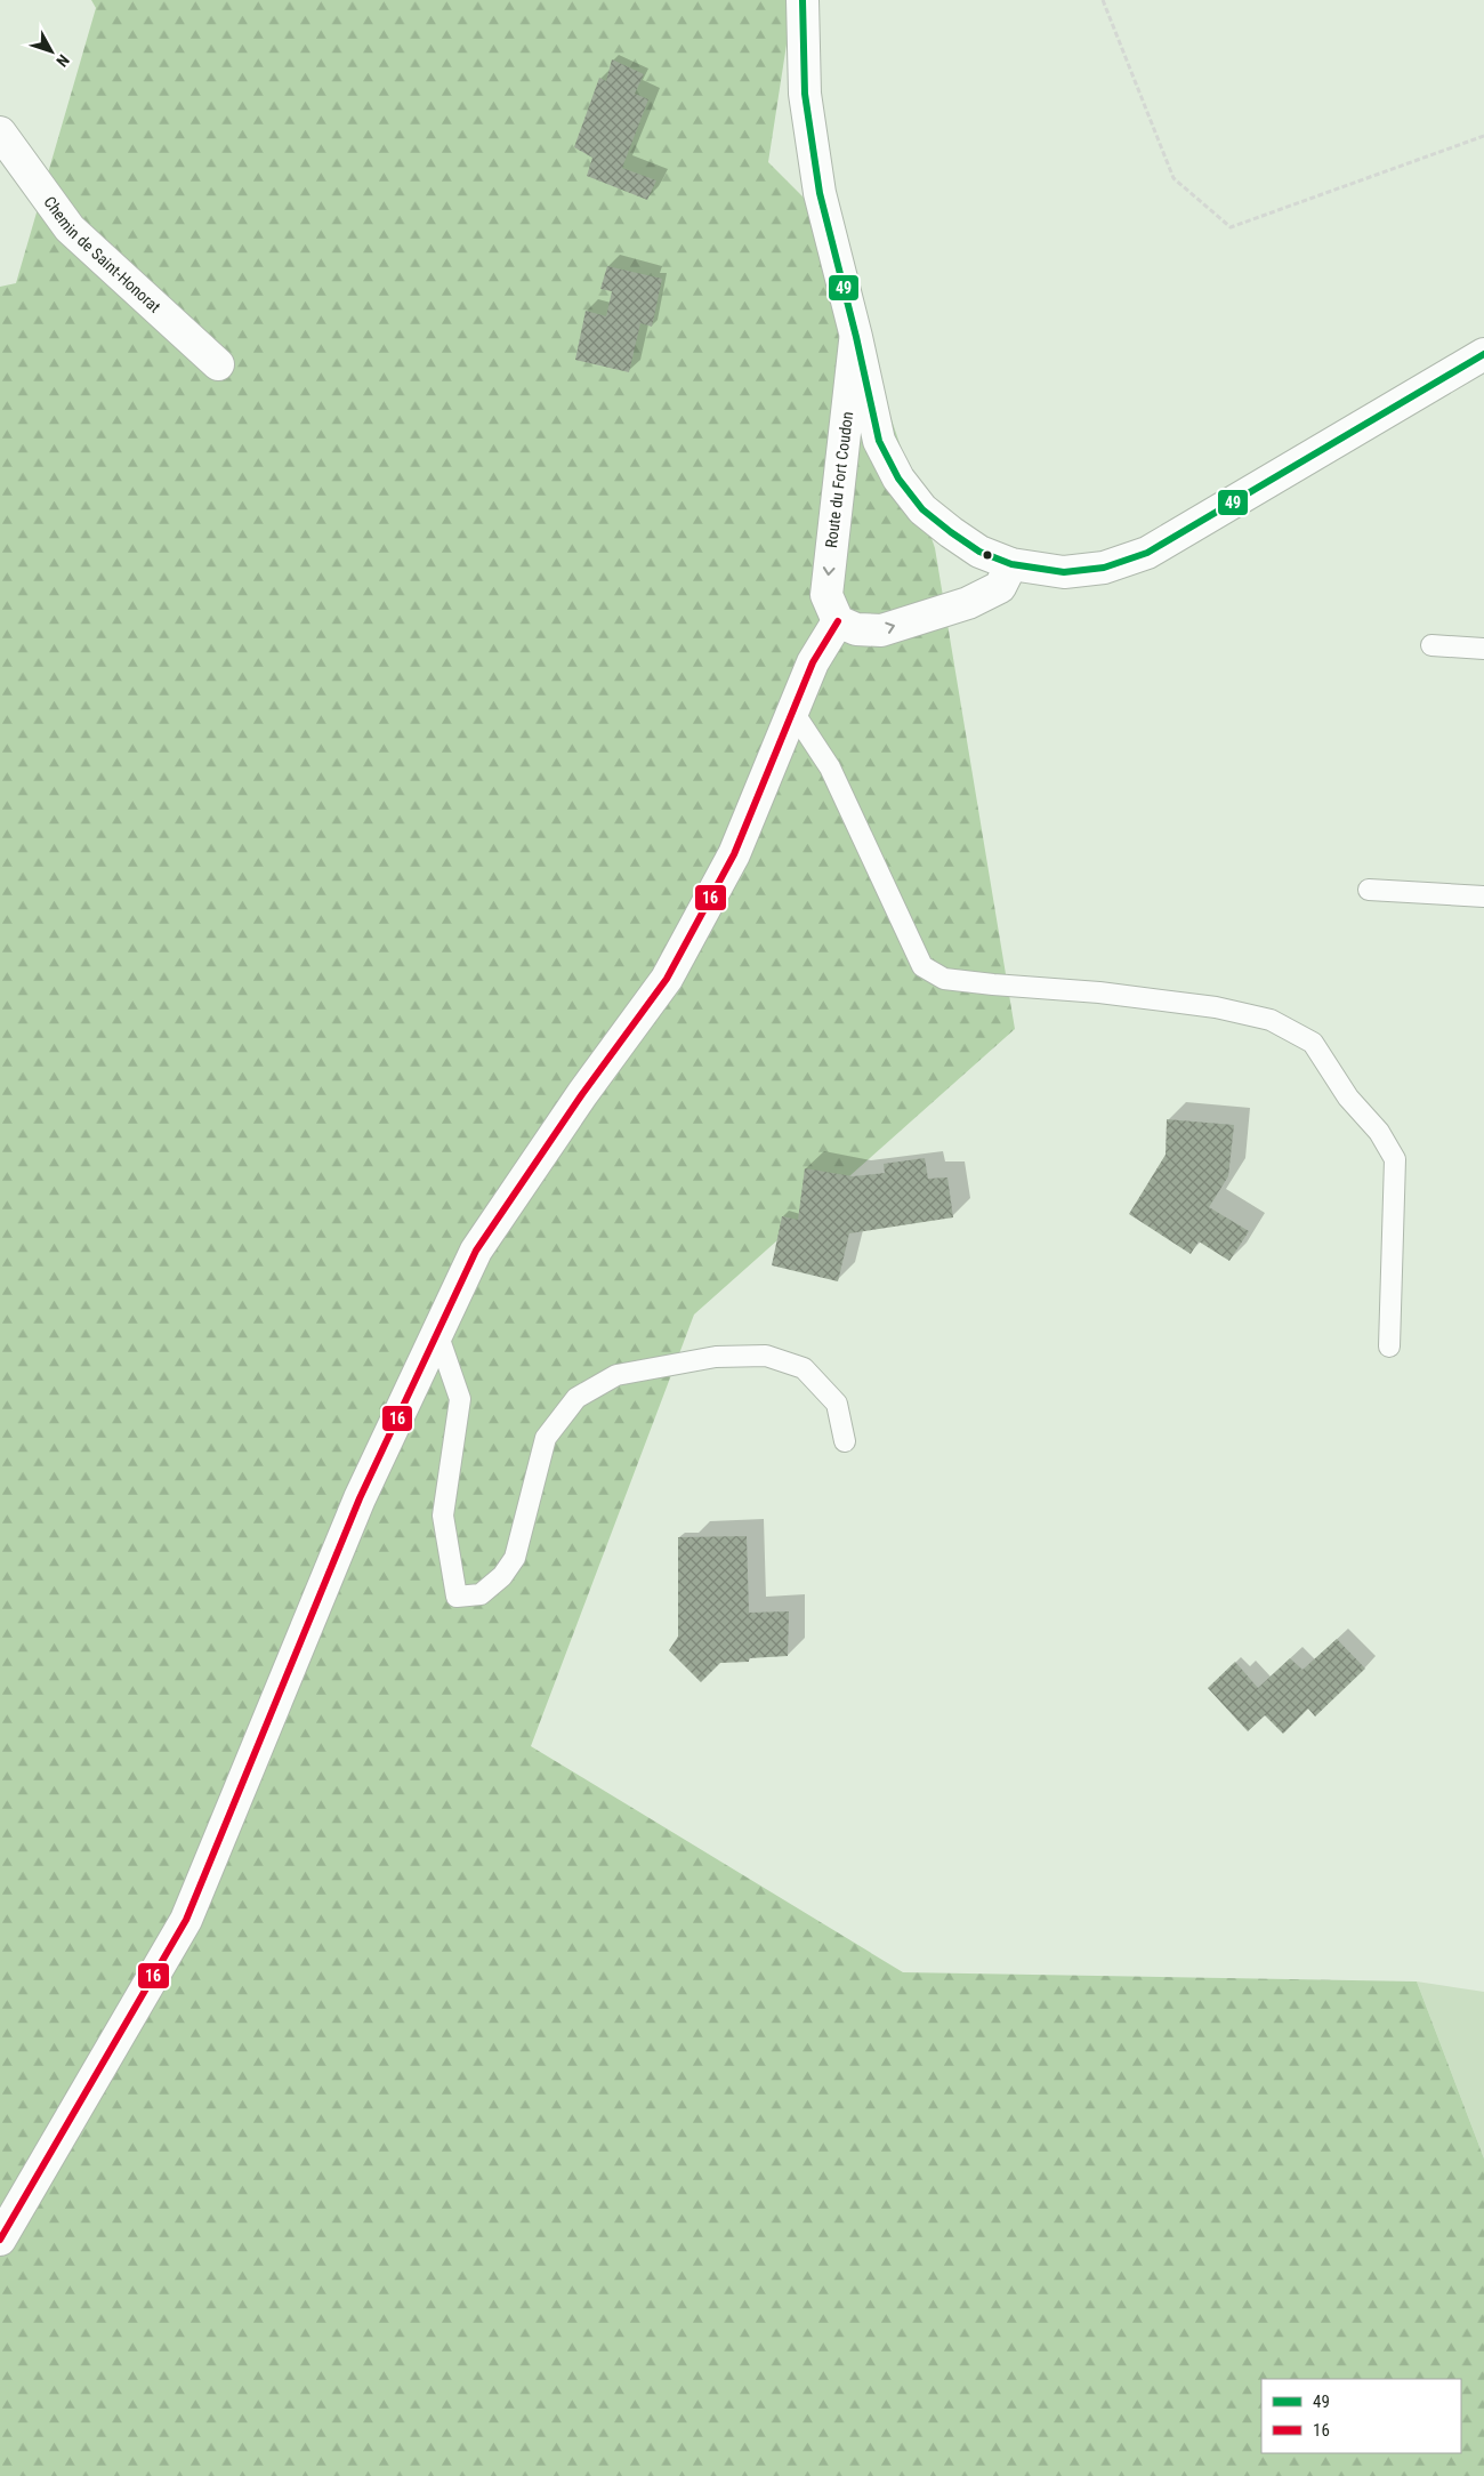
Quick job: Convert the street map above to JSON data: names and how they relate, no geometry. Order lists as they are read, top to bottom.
{
  "streets": {
    "street": ["Chemin de Saint-Honorat", "Route du Fort Coudon"]
  },
  "one_way": ["Route du Fort Coudon"],
  "lines": ["transit line 49", "transit line 16"],
  "legend": ["49", "16"],
  "north": "bottom right"
}
